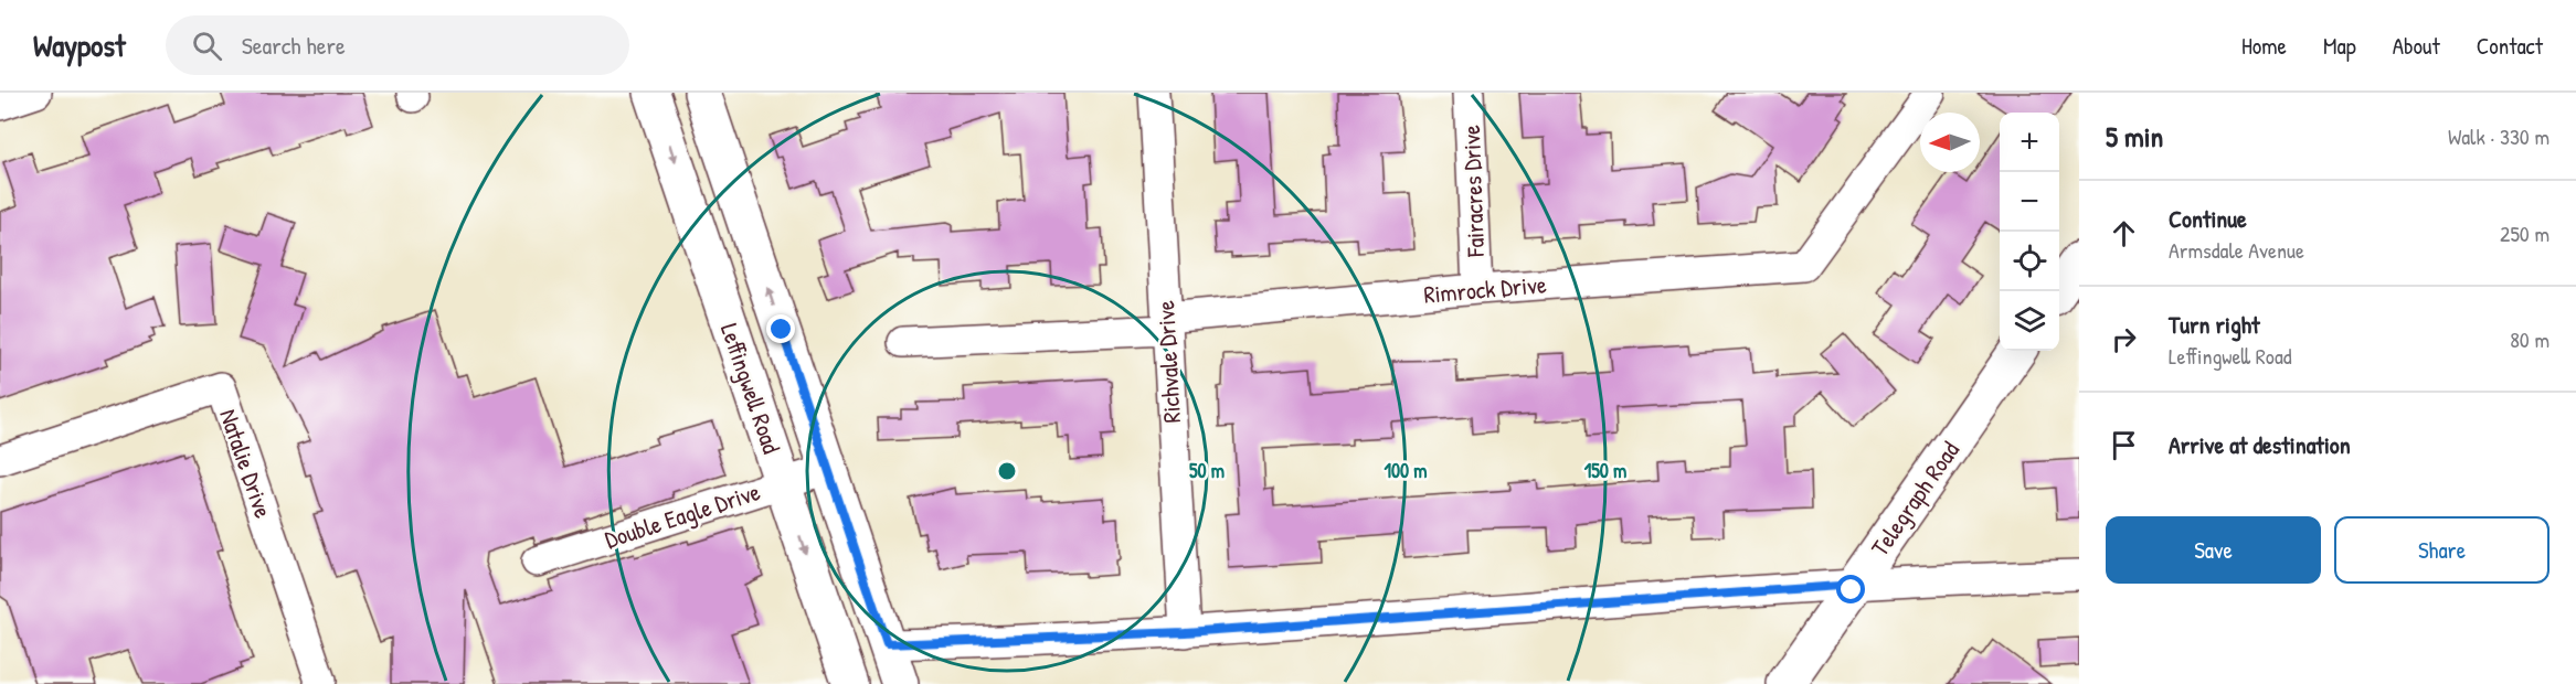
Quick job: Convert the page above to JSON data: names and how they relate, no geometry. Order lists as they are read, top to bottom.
{
  "streets": {
    "main road": ["Leffingwell Road", "Telegraph Road"],
    "street": [
      "Fairacres Drive",
      "Rimrock Drive",
      "Richvale Drive",
      "Natalie Drive",
      "Double Eagle Drive"
    ]
  },
  "crossings": [
    ["Fairacres Drive", "Rimrock Drive"],
    ["Rimrock Drive", "Richvale Drive"],
    ["Leffingwell Road", "Double Eagle Drive"]
  ],
  "north": "left",
  "page": {
    "header": "Waypost",
    "search": "Search here",
    "nav": [
      "Home",
      "Map",
      "About",
      "Contact"
    ],
    "heading": ["5 min", "Walk · 330 m"],
    "map_buttons": ["+", "−"],
    "list": [
      ["Continue", "Armsdale Avenue", "250 m"],
      ["Turn right", "Leffingwell Road", "80 m"],
      "Arrive at destination"
    ],
    "buttons": ["Save", "Share"]
  },
  "rings": ["50 m", "100 m", "150 m"]
}
